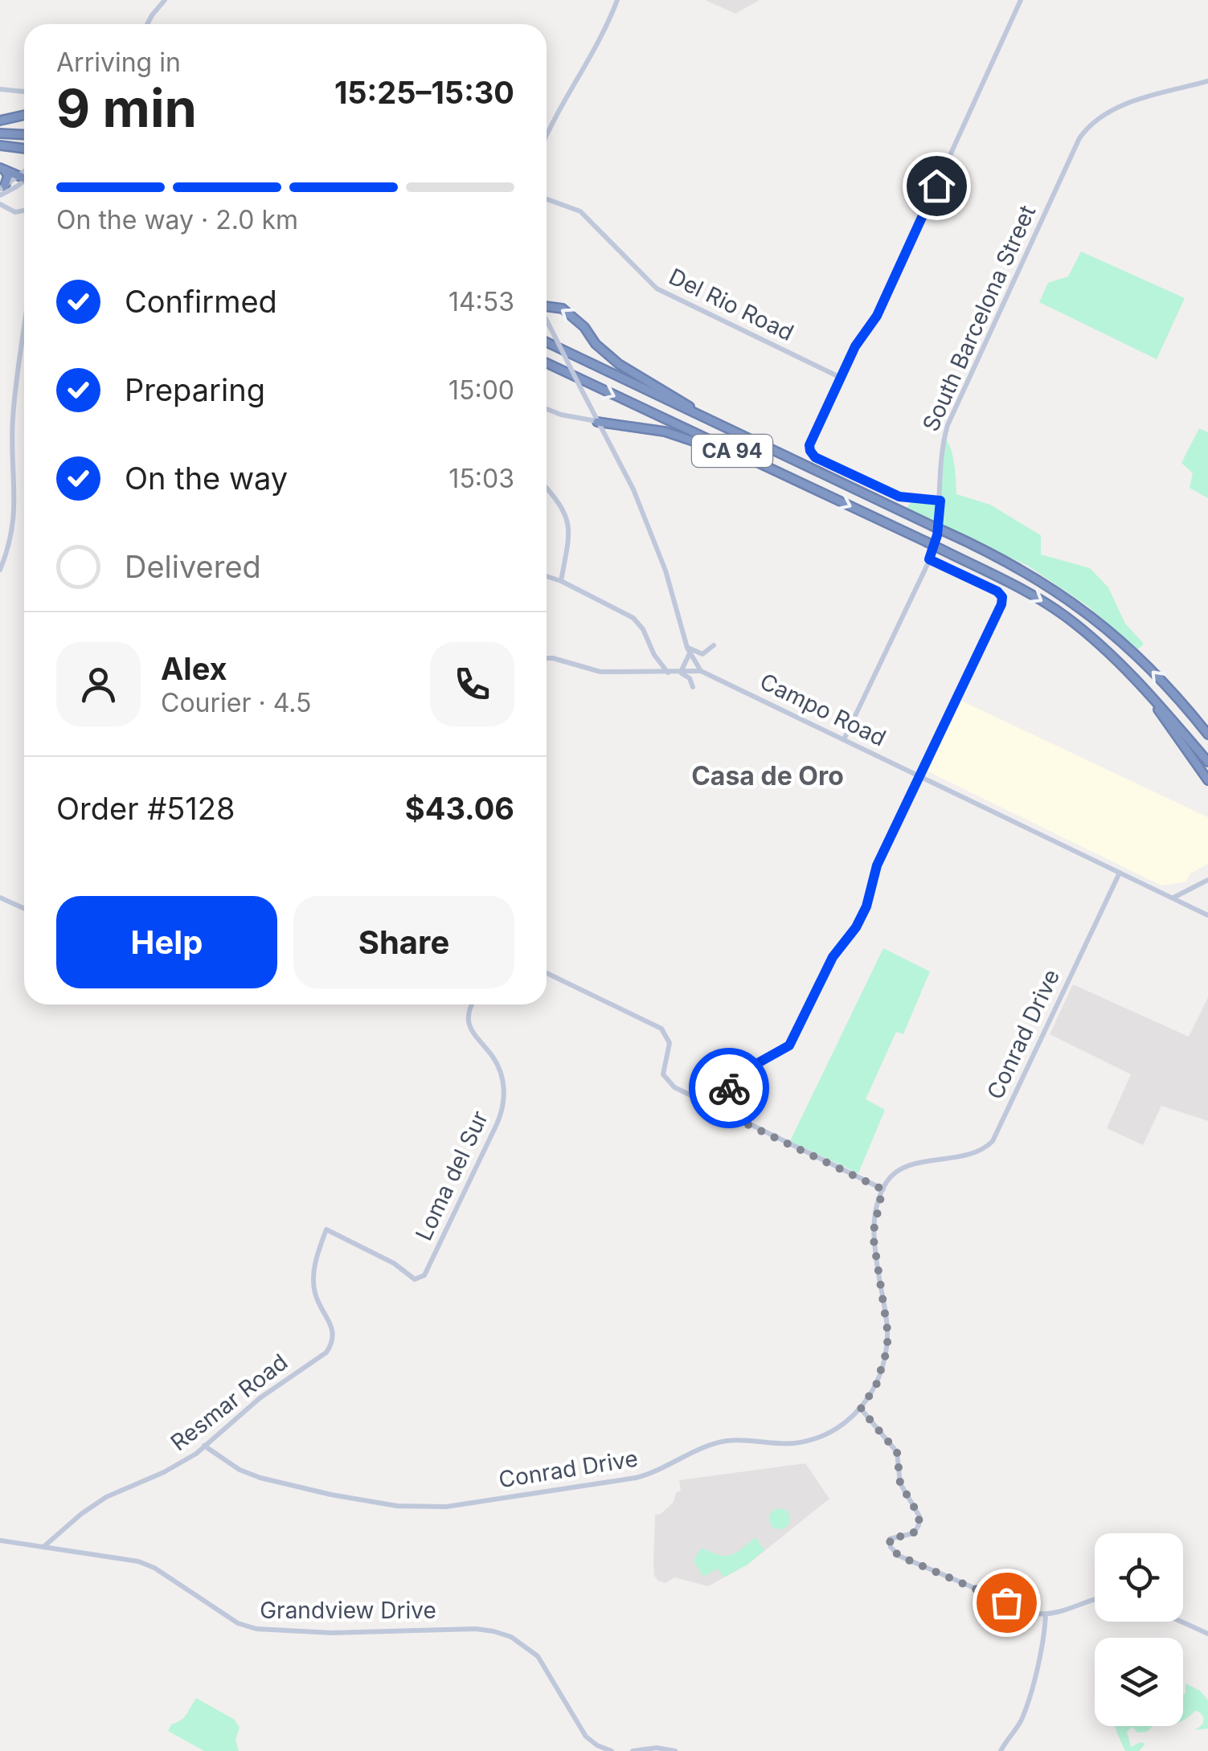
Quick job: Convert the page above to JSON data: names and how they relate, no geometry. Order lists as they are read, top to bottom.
{
  "streets": {
    "highway": ["CA 94"],
    "street": [
      "Del Rio Road",
      "South Barcelona Street",
      "Campo Road",
      "Conrad Drive",
      "Loma del Sur",
      "Resmar Road",
      "Grandview Drive"
    ]
  },
  "crossings": [
    ["South Barcelona Street", "Campo Road"],
    ["Campo Road", "Conrad Drive"],
    ["Conrad Drive", "Resmar Road"],
    ["Loma del Sur", "Resmar Road"],
    ["Resmar Road", "Grandview Drive"]
  ],
  "districts": ["Casa de Oro"],
  "page": {
    "heading": ["9 min", "Arriving in", "15:25–15:30"],
    "panel": [
      "Alex",
      "Courier · 4.5",
      "Order #5128",
      "$43.06"
    ],
    "bar": "On the way · 2.0 km",
    "list": [
      ["Confirmed", "14:53"],
      ["Preparing", "15:00"],
      ["On the way", "15:03"],
      "Delivered"
    ],
    "buttons": ["Help", "Share"]
  }
}
